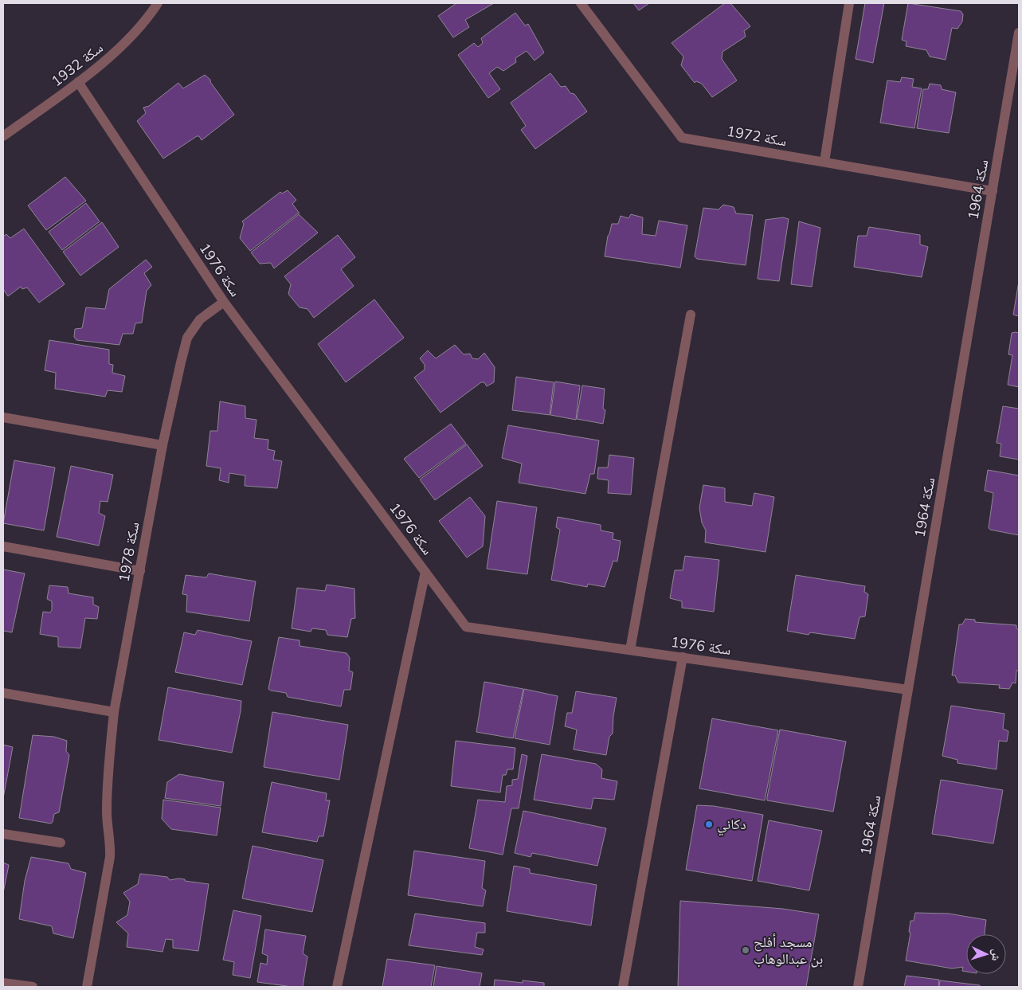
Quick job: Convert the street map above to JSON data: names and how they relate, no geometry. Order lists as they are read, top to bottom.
{
  "streets": {
    "street": [
      "سكة 1932",
      "سكة 1972",
      "سكة 1964",
      "سكة 1976",
      "سكة 1978"
    ]
  },
  "crossings": [
    ["سكة 1932", "سكة 1976"],
    ["سكة 1972", "سكة 1964"],
    ["سكة 1964", "سكة 1976"],
    ["سكة 1976", "سكة 1978"]
  ],
  "places": ["دكاني", "مسجد أفلح بن عبدالوهاب"],
  "north": "right"
}
